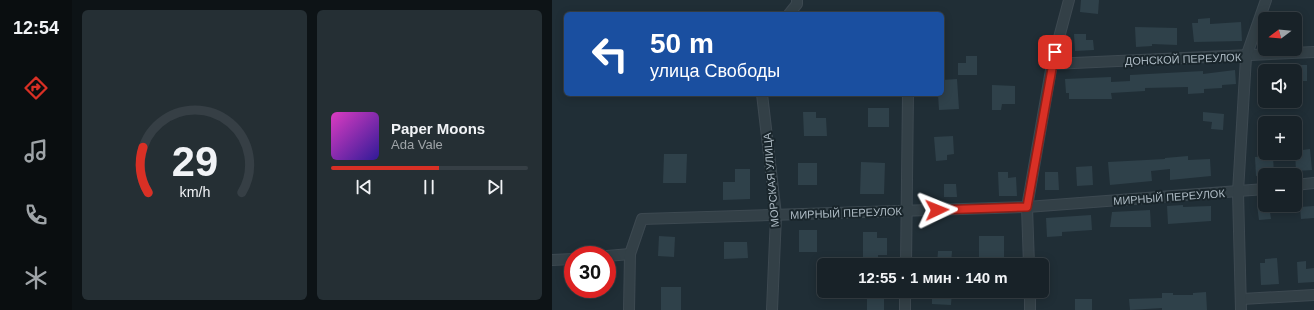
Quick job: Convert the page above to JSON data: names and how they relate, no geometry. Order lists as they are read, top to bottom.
{
  "streets": {
    "street": ["ДОНСКОЙ ПЕРЕУЛОК", "МОРСКАЯ УЛИЦА", "МИРНЫЙ ПЕРЕУЛОК"]
  },
  "crossings": [
    ["МОРСКАЯ УЛИЦА", "МИРНЫЙ ПЕРЕУЛОК"]
  ],
  "north": "left",
  "page": {
    "tabs": "12:54",
    "map_buttons": ["+", "−"],
    "turn": ["50 m", "улица Свободы"],
    "song": ["Paper Moons", "Ada Vale"],
    "limit": "30",
    "trip": "12:55 · 1 мин · 140 m",
    "gauge": ["29", "km/h"]
  }
}
